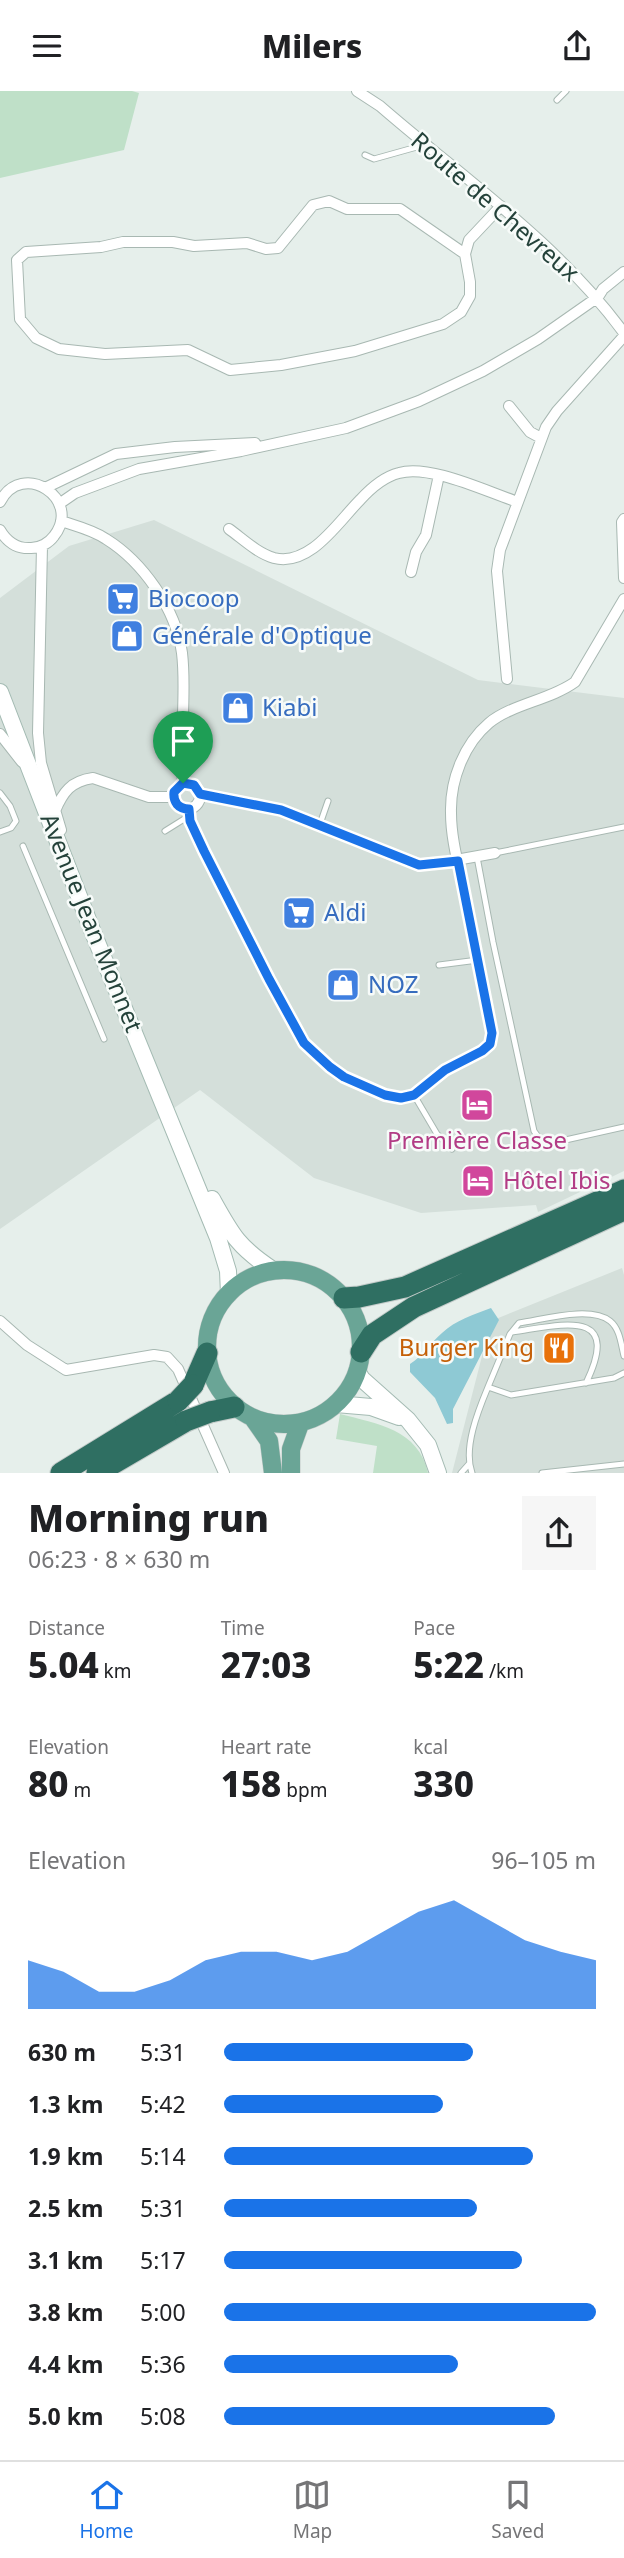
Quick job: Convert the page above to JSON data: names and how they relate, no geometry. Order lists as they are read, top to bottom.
{
  "streets": {
    "main road": ["Avenue Jean Monnet"],
    "street": ["Route de Chevreux"]
  },
  "places": {
    "supermarket": ["Biocoop", "Aldi"],
    "shop": ["Générale d'Optique", "Kiabi", "NOZ"],
    "hotel": ["Première Classe", "Hôtel Ibis"],
    "restaurant": ["Burger King"]
  },
  "page": {
    "header": "Milers",
    "heading": ["Morning run", "06:23 · 8 × 630 m"],
    "stats": [
      ["Distance", "5.04 km"],
      ["Time", "27:03"],
      ["Pace", "5:22 /km"],
      ["Elevation", "80 m"],
      ["Heart rate", "158 bpm"],
      ["kcal", "330"]
    ],
    "chart": ["Elevation", "96–105 m"],
    "list": [
      {
        "name": "630 m",
        "note": "5:31"
      },
      {
        "name": "1.3 km",
        "note": "5:42"
      },
      {
        "name": "1.9 km",
        "note": "5:14"
      },
      {
        "name": "2.5 km",
        "note": "5:31"
      },
      {
        "name": "3.1 km",
        "note": "5:17"
      },
      {
        "name": "3.8 km",
        "note": "5:00"
      },
      {
        "name": "4.4 km",
        "note": "5:36"
      },
      {
        "name": "5.0 km",
        "note": "5:08"
      }
    ],
    "tabs": ["Home", "Map", "Saved"]
  }
}
